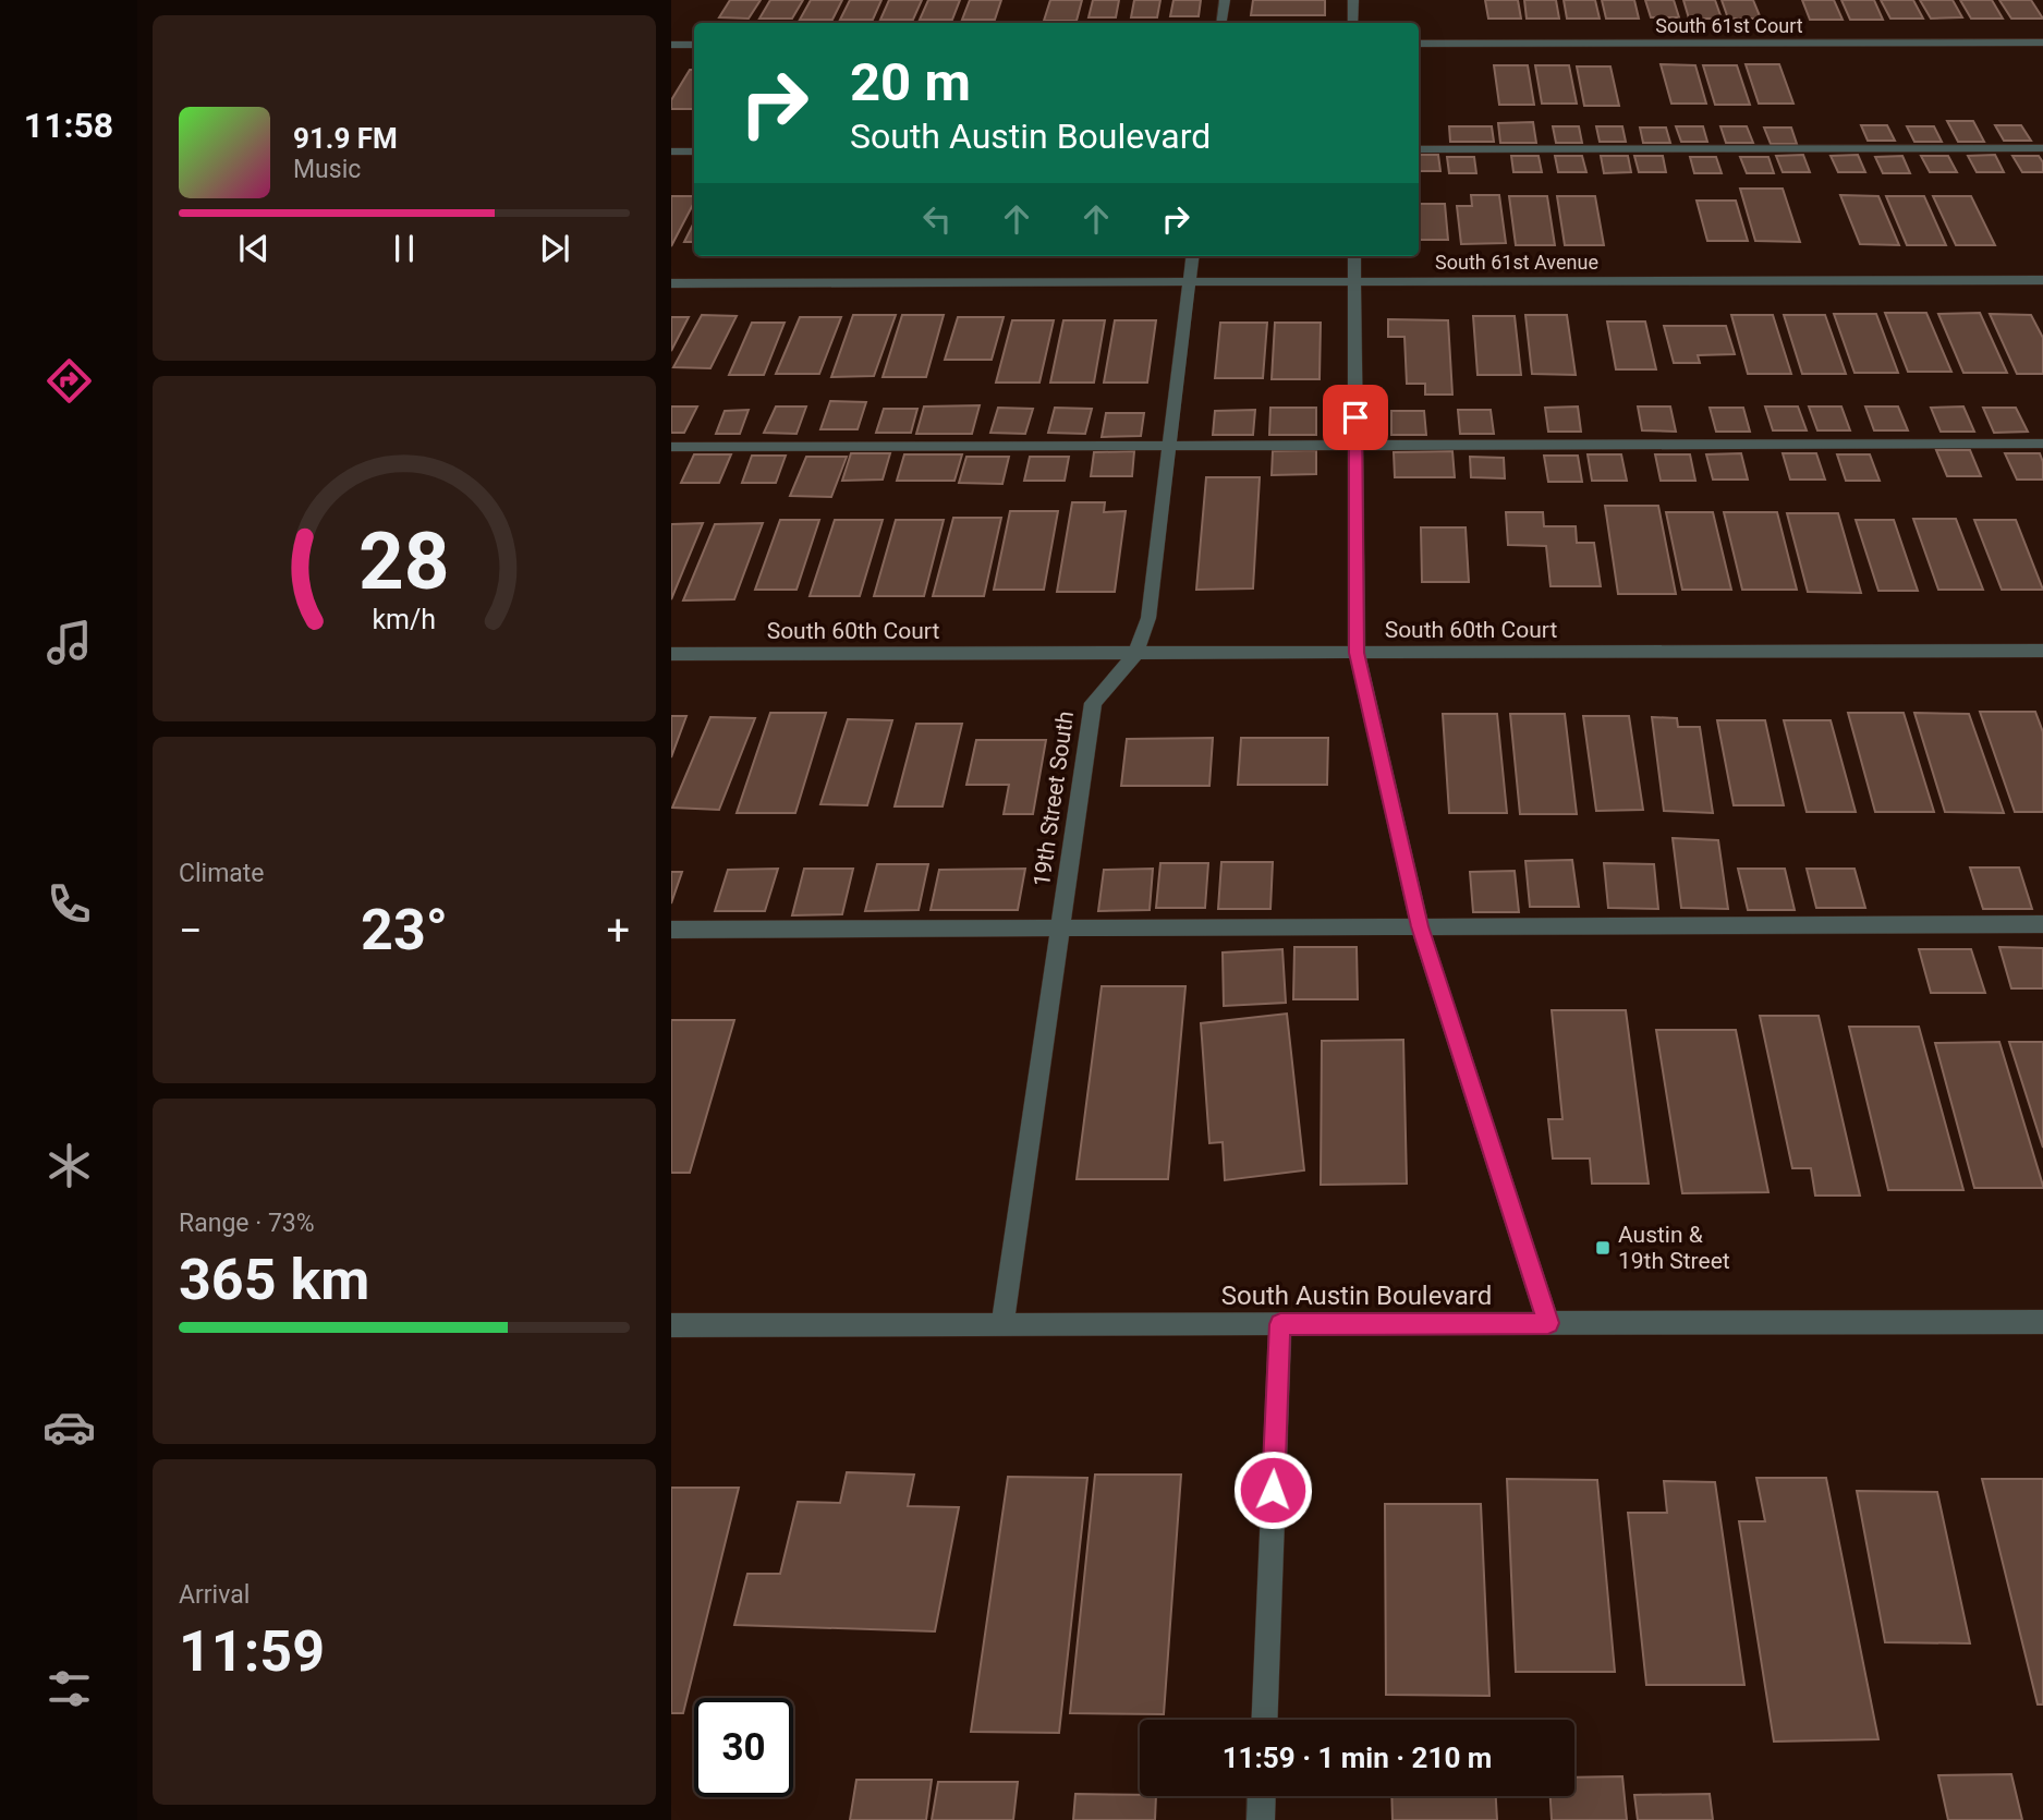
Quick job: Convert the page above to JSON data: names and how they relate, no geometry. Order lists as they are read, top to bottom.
{
  "streets": {
    "street": [
      "South 61st Court",
      "South 61st Avenue",
      "South 60th Court",
      "19th Street South",
      "South Austin Boulevard"
    ]
  },
  "crossings": [
    ["South 61st Avenue", "19th Street South"],
    ["South 60th Court", "19th Street South"],
    ["19th Street South", "South Austin Boulevard"]
  ],
  "places": {
    "transit": ["Austin & 19th Street"]
  },
  "page": {
    "tabs": "11:58",
    "turn": ["20 m", "South Austin Boulevard"],
    "song": ["91.9 FM", "Music"],
    "tile": [
      "Climate",
      ["Range · 73%", "365 km"],
      ["Arrival", "11:59"]
    ],
    "heat": ["−", "23°", "+"],
    "limit": "30",
    "trip": "11:59 · 1 min · 210 m",
    "gauge": ["28", "km/h"]
  }
}
